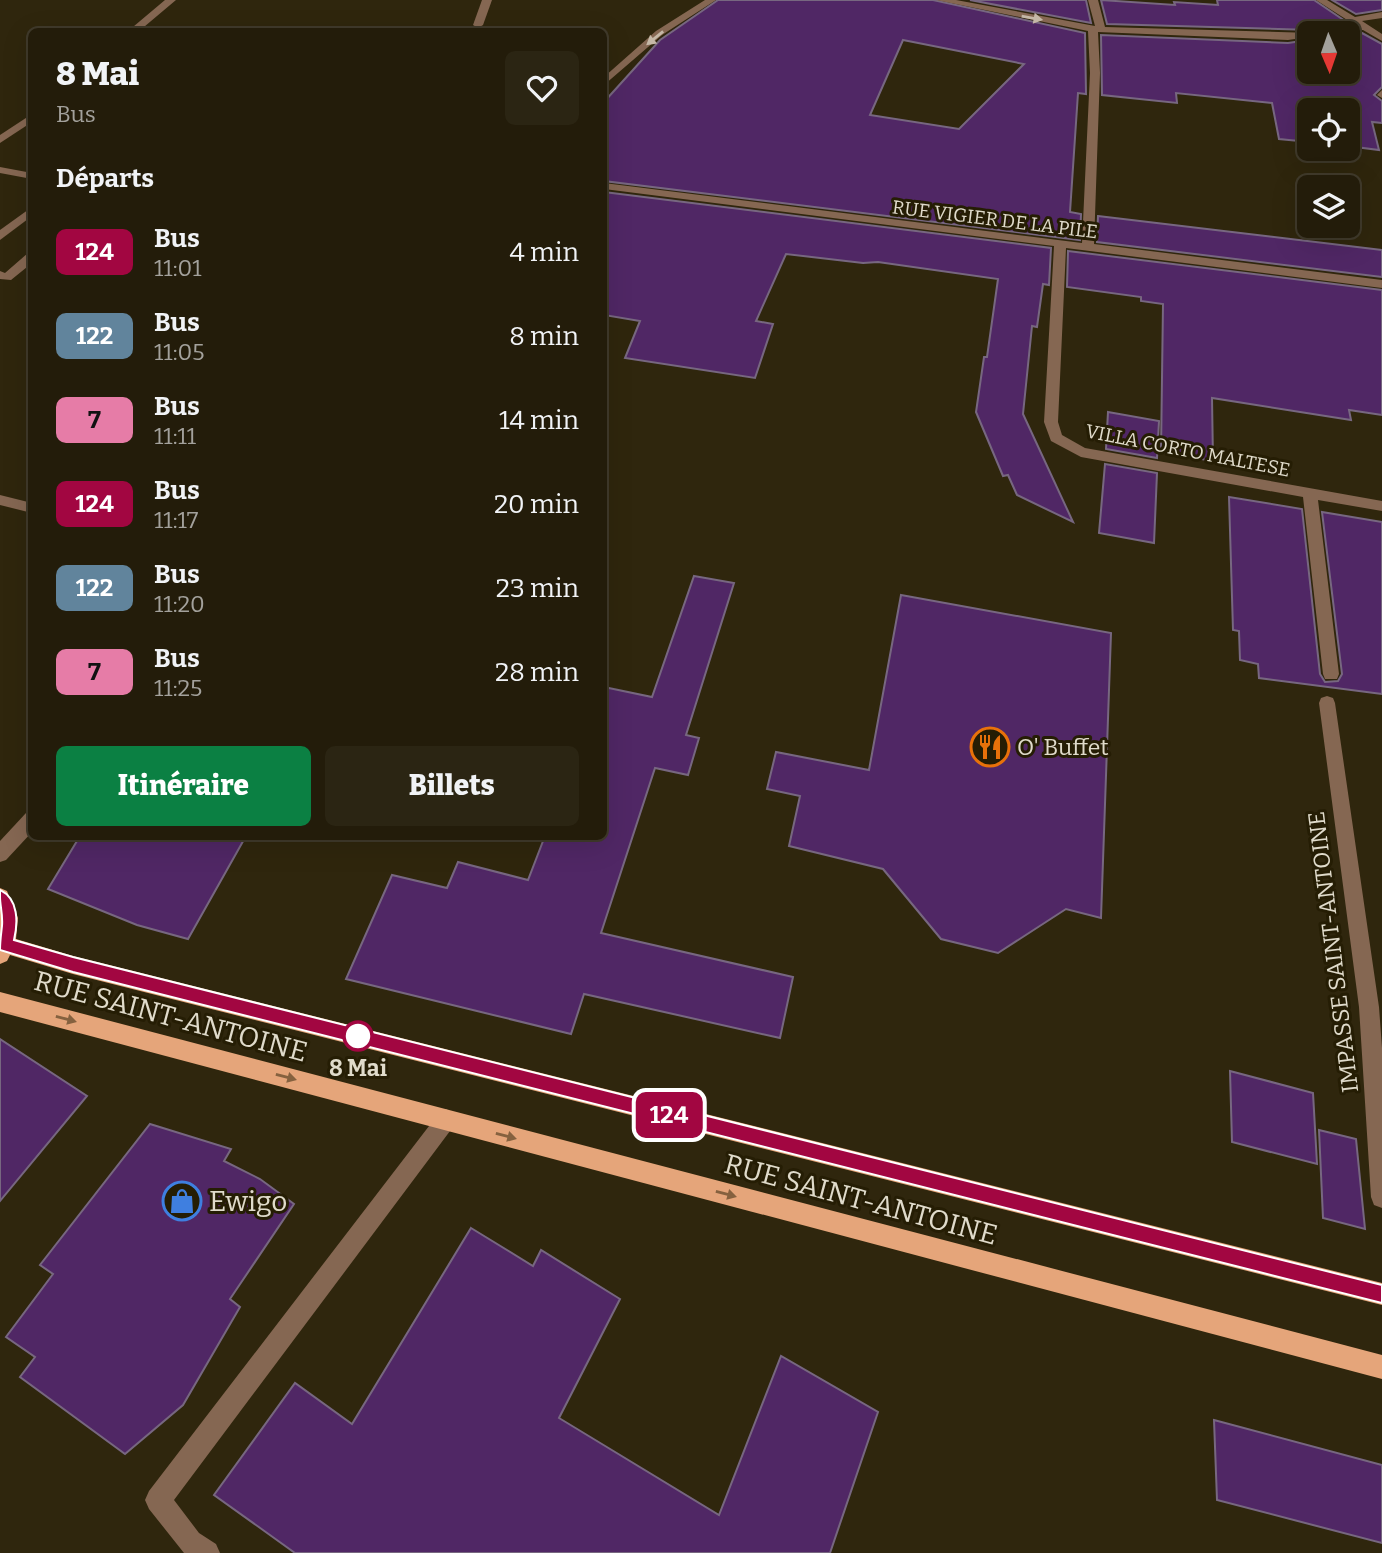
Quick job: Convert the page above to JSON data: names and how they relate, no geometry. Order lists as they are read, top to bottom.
{
  "streets": {
    "main road": ["RUE SAINT-ANTOINE"],
    "street": ["RUE VIGIER DE LA PILE", "VILLA CORTO MALTESE", "IMPASSE SAINT-ANTOINE"]
  },
  "crossings": [
    ["RUE VIGIER DE LA PILE", "VILLA CORTO MALTESE"]
  ],
  "places": {
    "restaurant": ["O' Buffet"],
    "other": ["8 Mai"],
    "shop": ["Ewigo"]
  },
  "lines": ["bus line 124"],
  "north": "bottom",
  "page": {
    "on_map": "124",
    "heading": [
      ["8 Mai", "Bus"],
      "Départs"
    ],
    "list": [
      {
        "mark": "124",
        "name": "Bus",
        "note": "11:01",
        "value": "4 min"
      },
      {
        "mark": "122",
        "name": "Bus",
        "note": "11:05",
        "value": "8 min"
      },
      {
        "mark": "7",
        "name": "Bus",
        "note": "11:11",
        "value": "14 min"
      },
      {
        "mark": "124",
        "name": "Bus",
        "note": "11:17",
        "value": "20 min"
      },
      {
        "mark": "122",
        "name": "Bus",
        "note": "11:20",
        "value": "23 min"
      },
      {
        "mark": "7",
        "name": "Bus",
        "note": "11:25",
        "value": "28 min"
      }
    ],
    "buttons": ["Itinéraire", "Billets"]
  }
}
